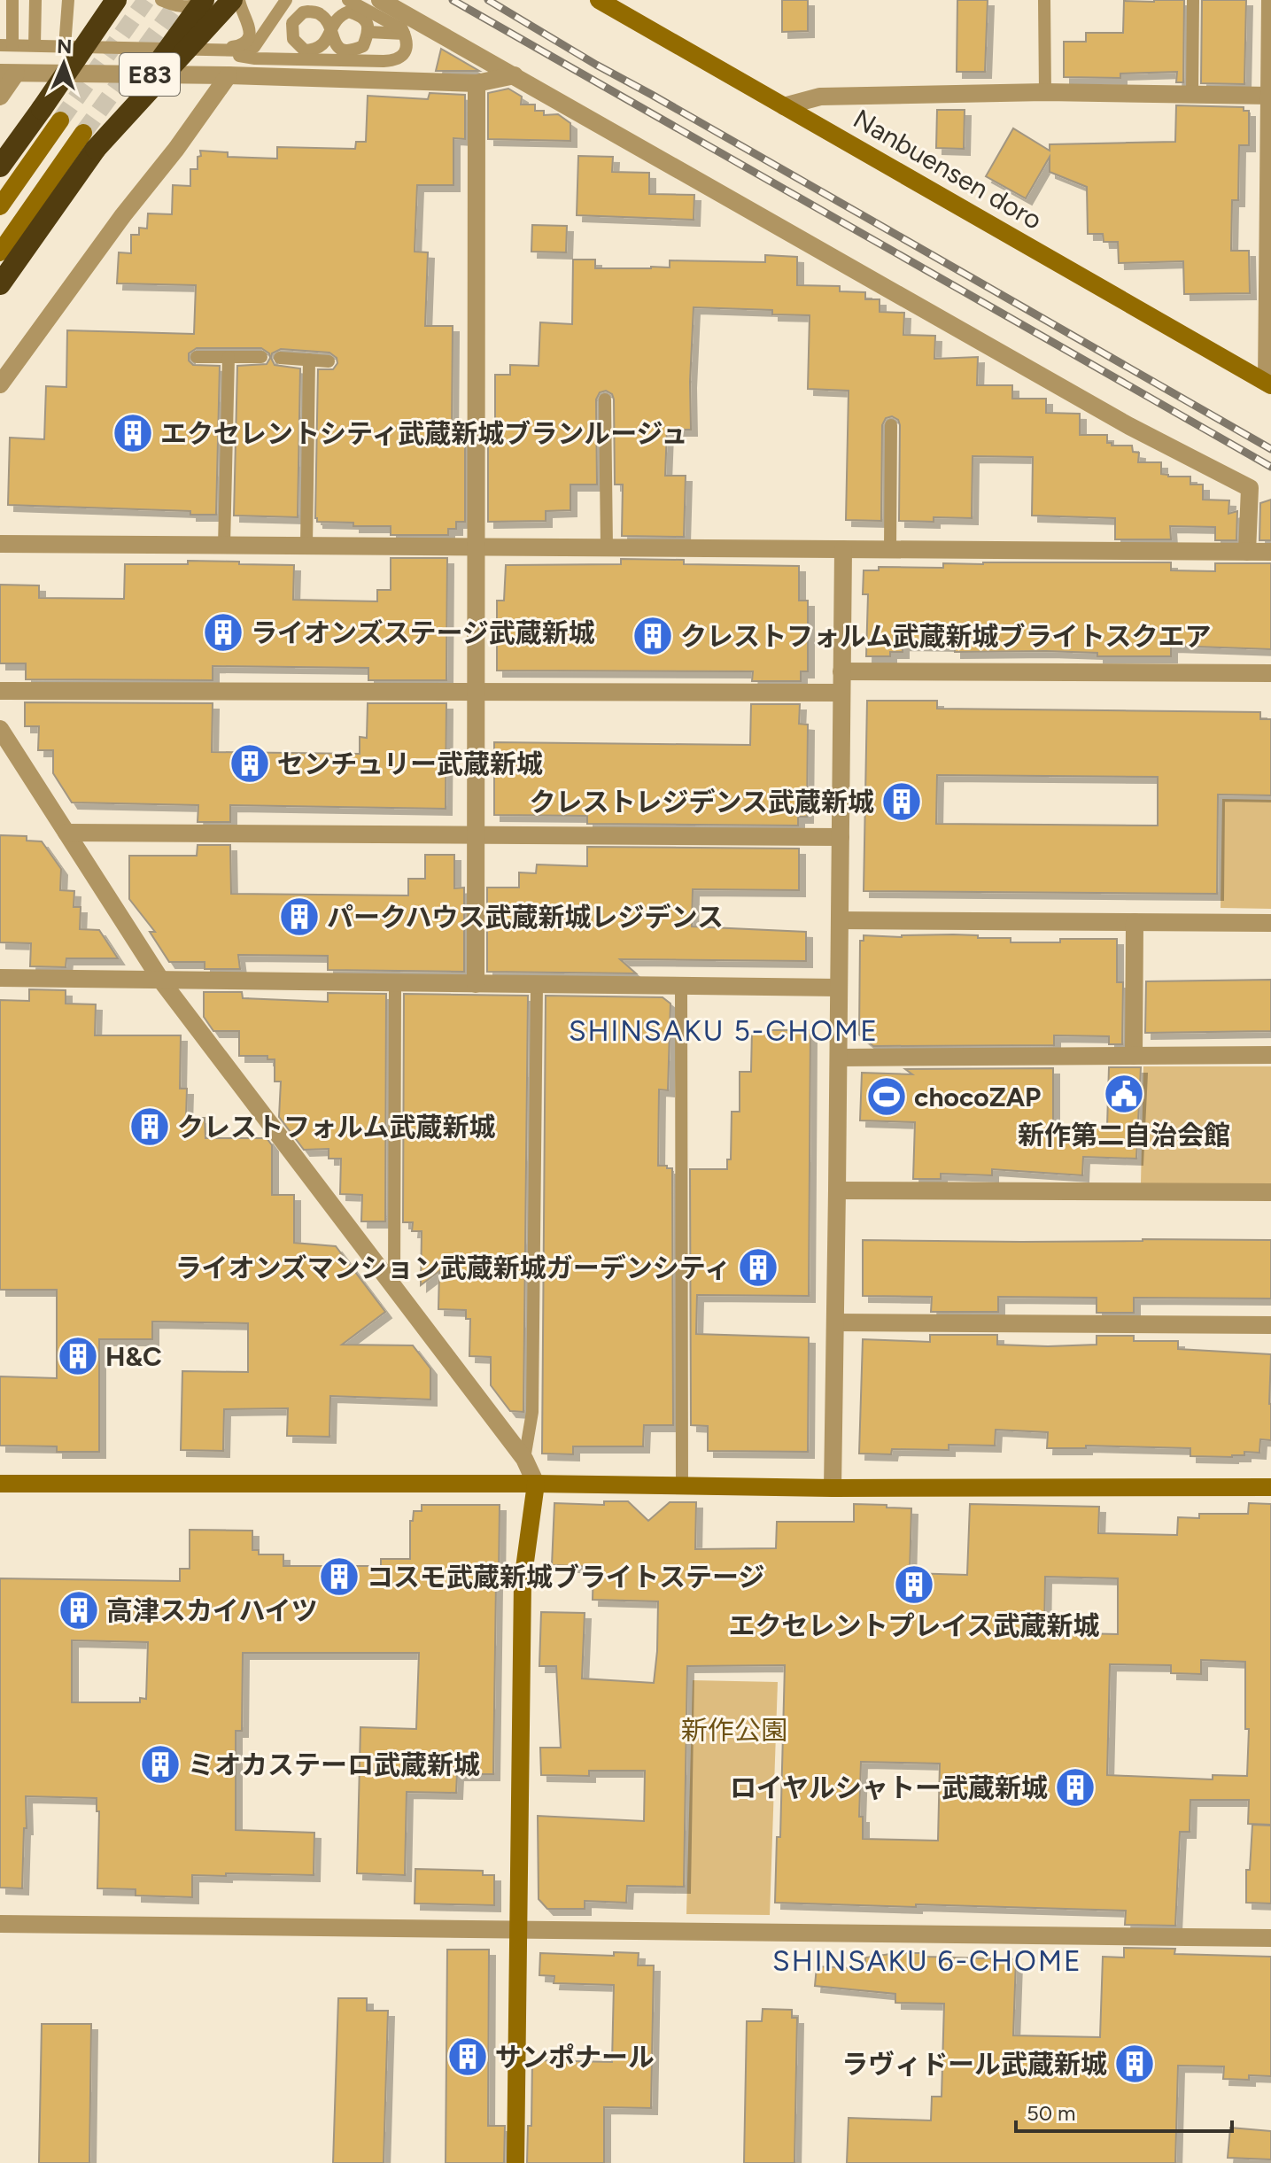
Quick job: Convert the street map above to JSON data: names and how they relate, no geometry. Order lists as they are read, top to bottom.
{
  "streets": {
    "highway": ["E83"],
    "street": ["Nanbuensen doro"]
  },
  "districts": ["SHINSAKU 5-CHOME", "SHINSAKU 6-CHOME"],
  "parks": ["新作公園"],
  "places": {
    "building": [
      "エクセレントシティ武蔵新城ブランルージュ",
      "ライオンズステージ武蔵新城",
      "クレストフォルム武蔵新城ブライトスクエア",
      "センチュリー武蔵新城",
      "クレストレジデンス武蔵新城",
      "パークハウス武蔵新城レジデンス",
      "クレストフォルム武蔵新城",
      "ライオンズマンション武蔵新城ガーデンシティ",
      "H&C",
      "コスモ武蔵新城ブライトステージ",
      "エクセレントプレイス武蔵新城",
      "高津スカイハイツ",
      "ミオカステーロ武蔵新城",
      "ロイヤルシャトー武蔵新城",
      "サンポナール",
      "ラヴィドール武蔵新城"
    ],
    "public building": ["新作第二自治会館"],
    "sports": ["chocoZAP"]
  },
  "scale_bar": "50 m",
  "north": "top"
}
